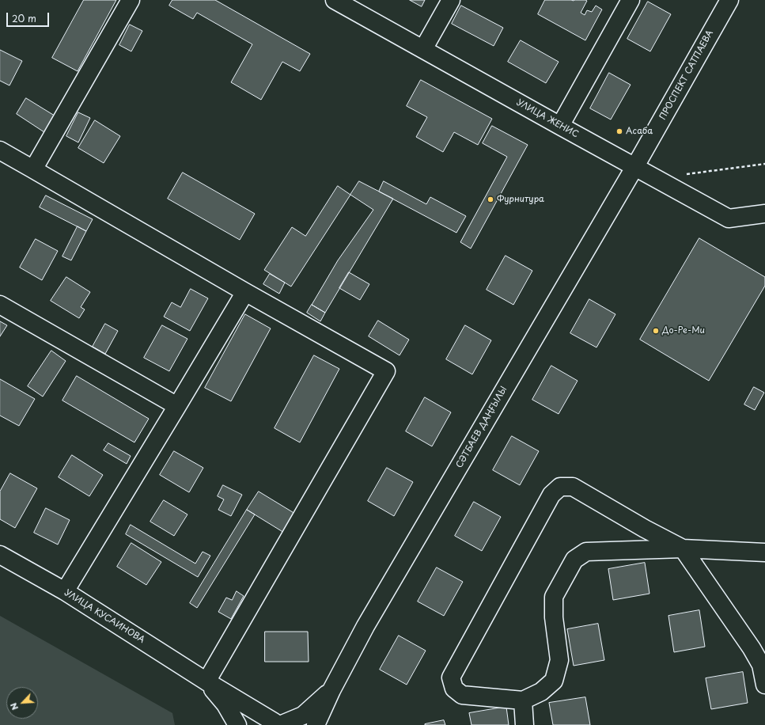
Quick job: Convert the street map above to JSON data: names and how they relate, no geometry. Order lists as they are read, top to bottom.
{
  "streets": {
    "street": [
      "ПРОСПЕКТ САТПАЕВА",
      "УЛИЦА ЖЕНИС",
      "СӘТБАЕВ ДАҢҒЫЛЫ",
      "УЛИЦА КУСАИНОВА"
    ]
  },
  "crossings": [
    ["ПРОСПЕКТ САТПАЕВА", "УЛИЦА ЖЕНИС"],
    ["ПРОСПЕКТ САТПАЕВА", "СӘТБАЕВ ДАҢҒЫЛЫ"],
    ["УЛИЦА ЖЕНИС", "СӘТБАЕВ ДАҢҒЫЛЫ"]
  ],
  "places": ["Асаба", "Фурнитура", "До-Ре-Ми"],
  "scale_bar": "20 m",
  "north": "bottom left"
}
